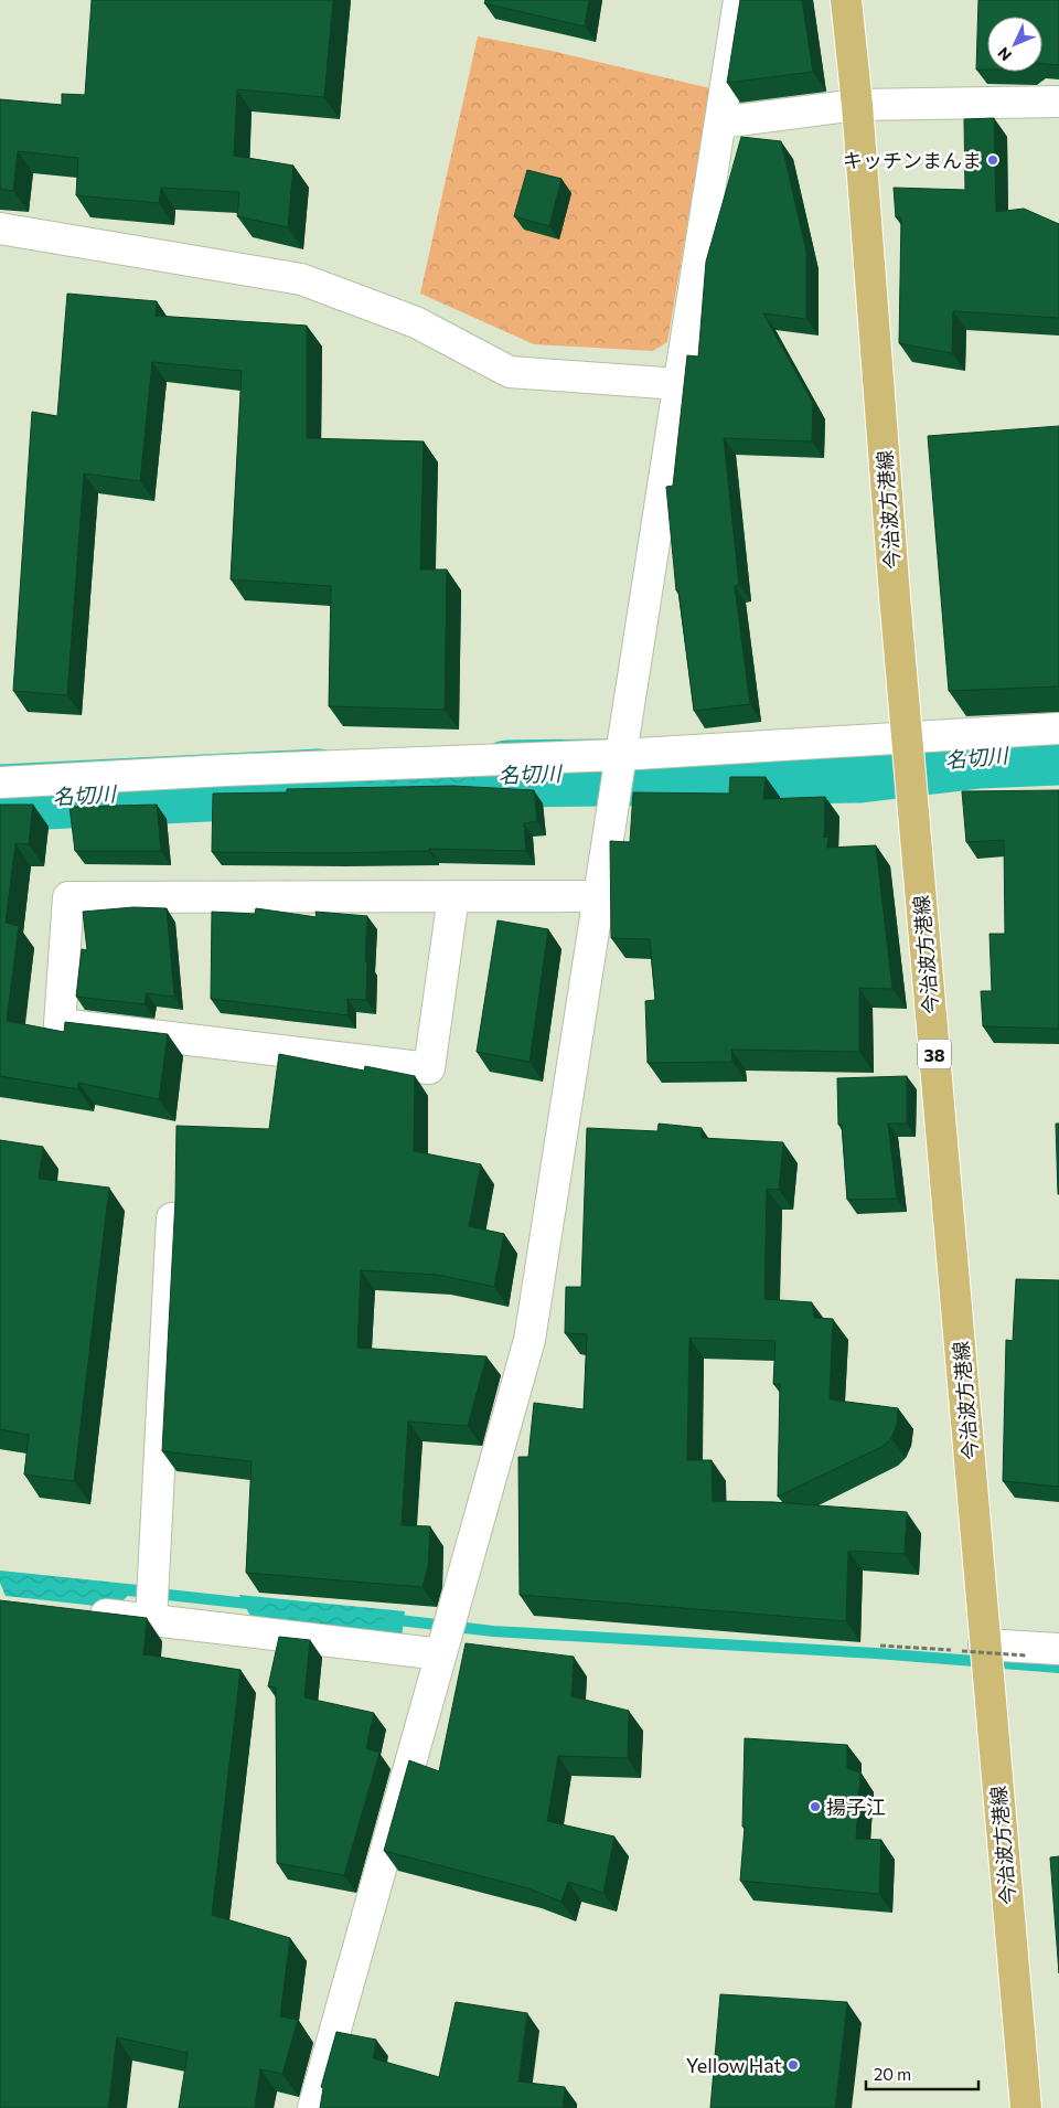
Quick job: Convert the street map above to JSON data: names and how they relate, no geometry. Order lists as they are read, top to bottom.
{
  "streets": {
    "main road": ["今治波方港線", "38"]
  },
  "water": ["名切川"],
  "places": ["キッチンまんま", "揚子江", "Yellow Hat"],
  "scale_bar": "20 m",
  "north": "bottom left"
}
